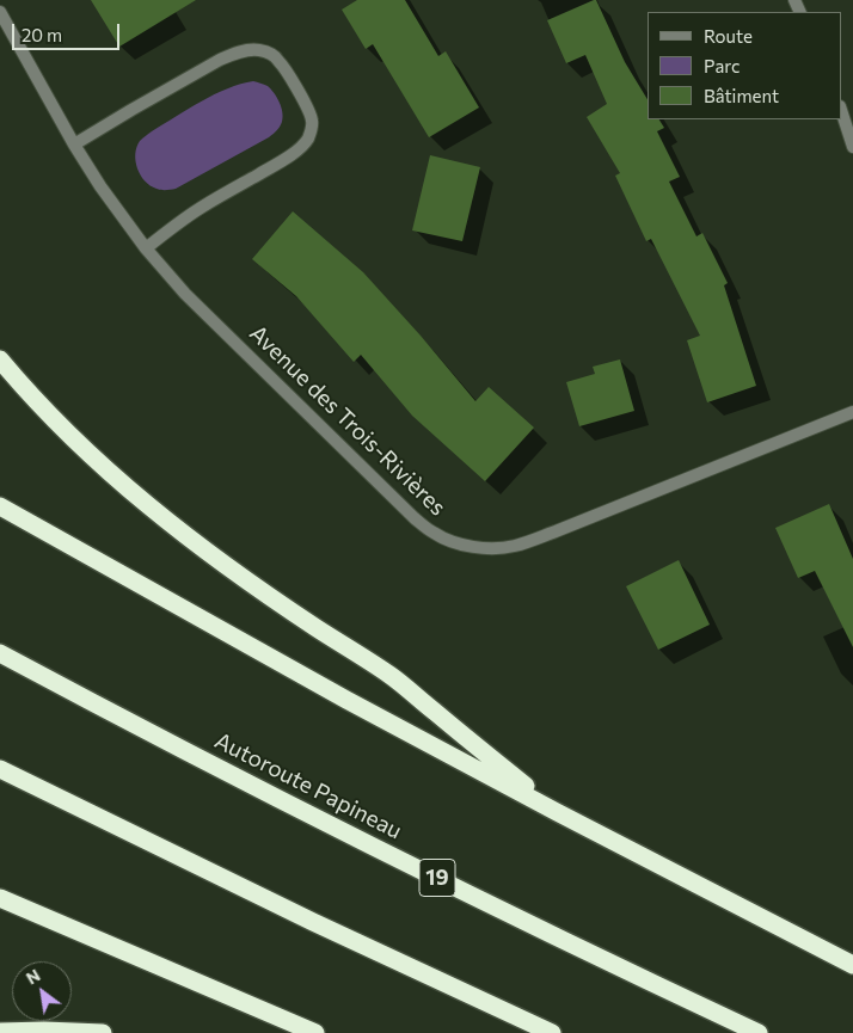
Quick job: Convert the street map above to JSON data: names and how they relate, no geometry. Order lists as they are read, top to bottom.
{
  "streets": {
    "highway": ["Autoroute Papineau", "19"],
    "street": ["Avenue des Trois-Rivières"]
  },
  "legend": ["Route", "Parc", "Bâtiment"],
  "scale_bar": "20 m",
  "north": "top left"
}
